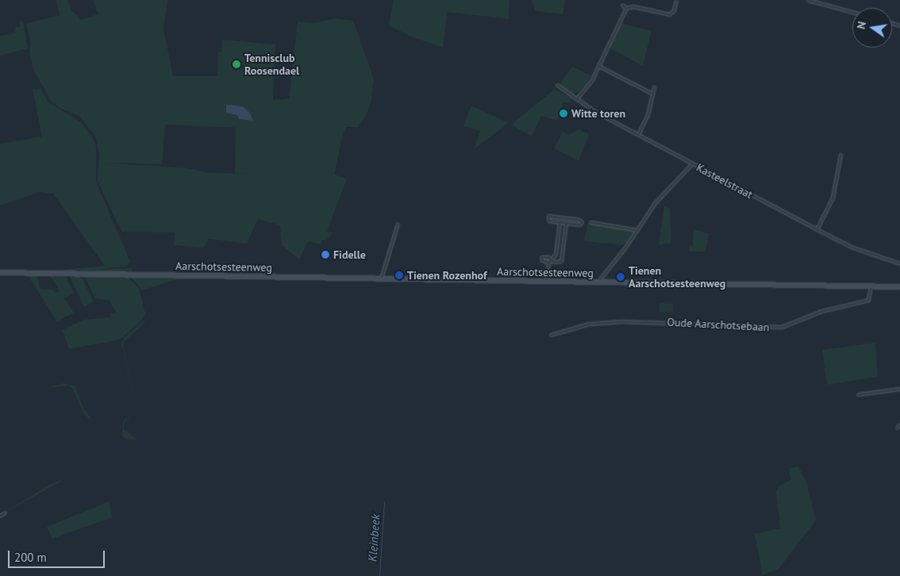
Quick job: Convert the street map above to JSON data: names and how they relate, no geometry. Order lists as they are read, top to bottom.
{
  "streets": {
    "main road": ["Aarschotsesteenweg"],
    "street": ["Kasteelstraat", "Oude Aarschotsebaan"]
  },
  "crossings": [
    ["Aarschotsesteenweg", "Oude Aarschotsebaan"]
  ],
  "water": ["Kleinbeek"],
  "places": [
    "Tennisclub Roosendael",
    "Witte toren",
    "Fidelle",
    "Tienen Rozenhof",
    "Tienen Aarschotsesteenweg"
  ],
  "scale_bar": "200 m",
  "north": "left"
}
